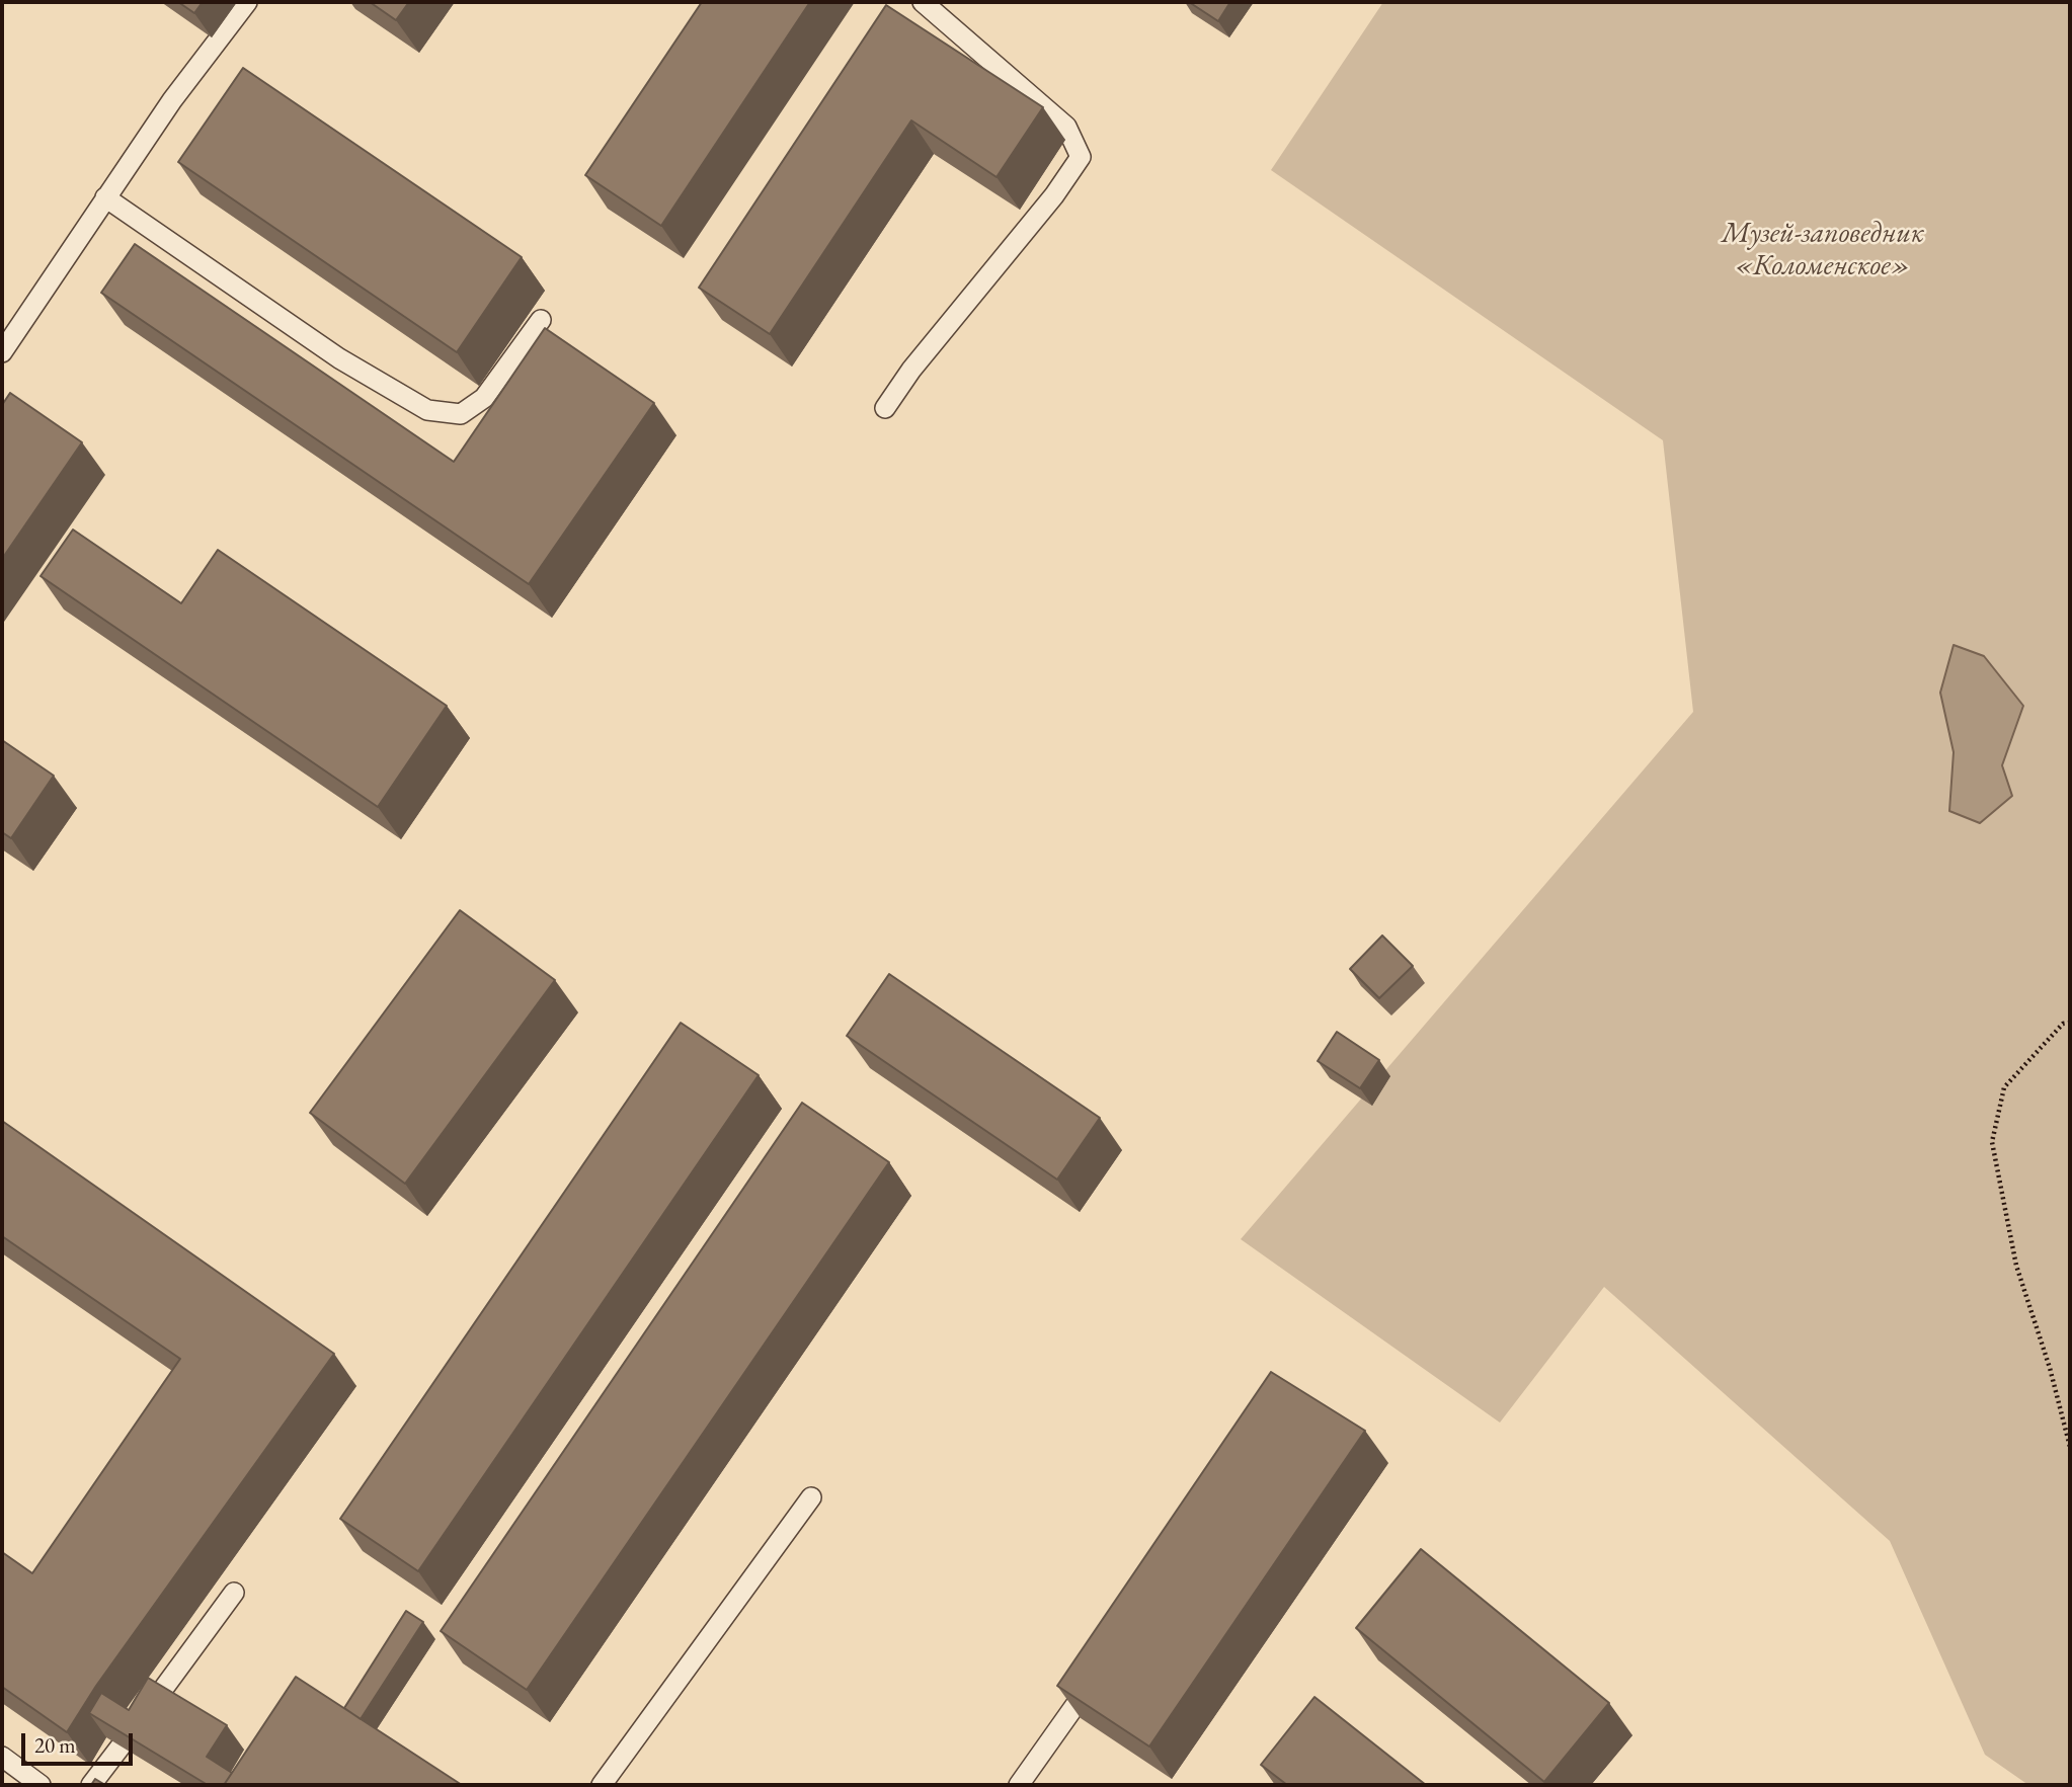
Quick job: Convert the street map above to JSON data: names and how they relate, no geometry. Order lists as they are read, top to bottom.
{
  "parks": ["Музей-заповедник «Коломенское»"],
  "scale_bar": "20 m"
}
